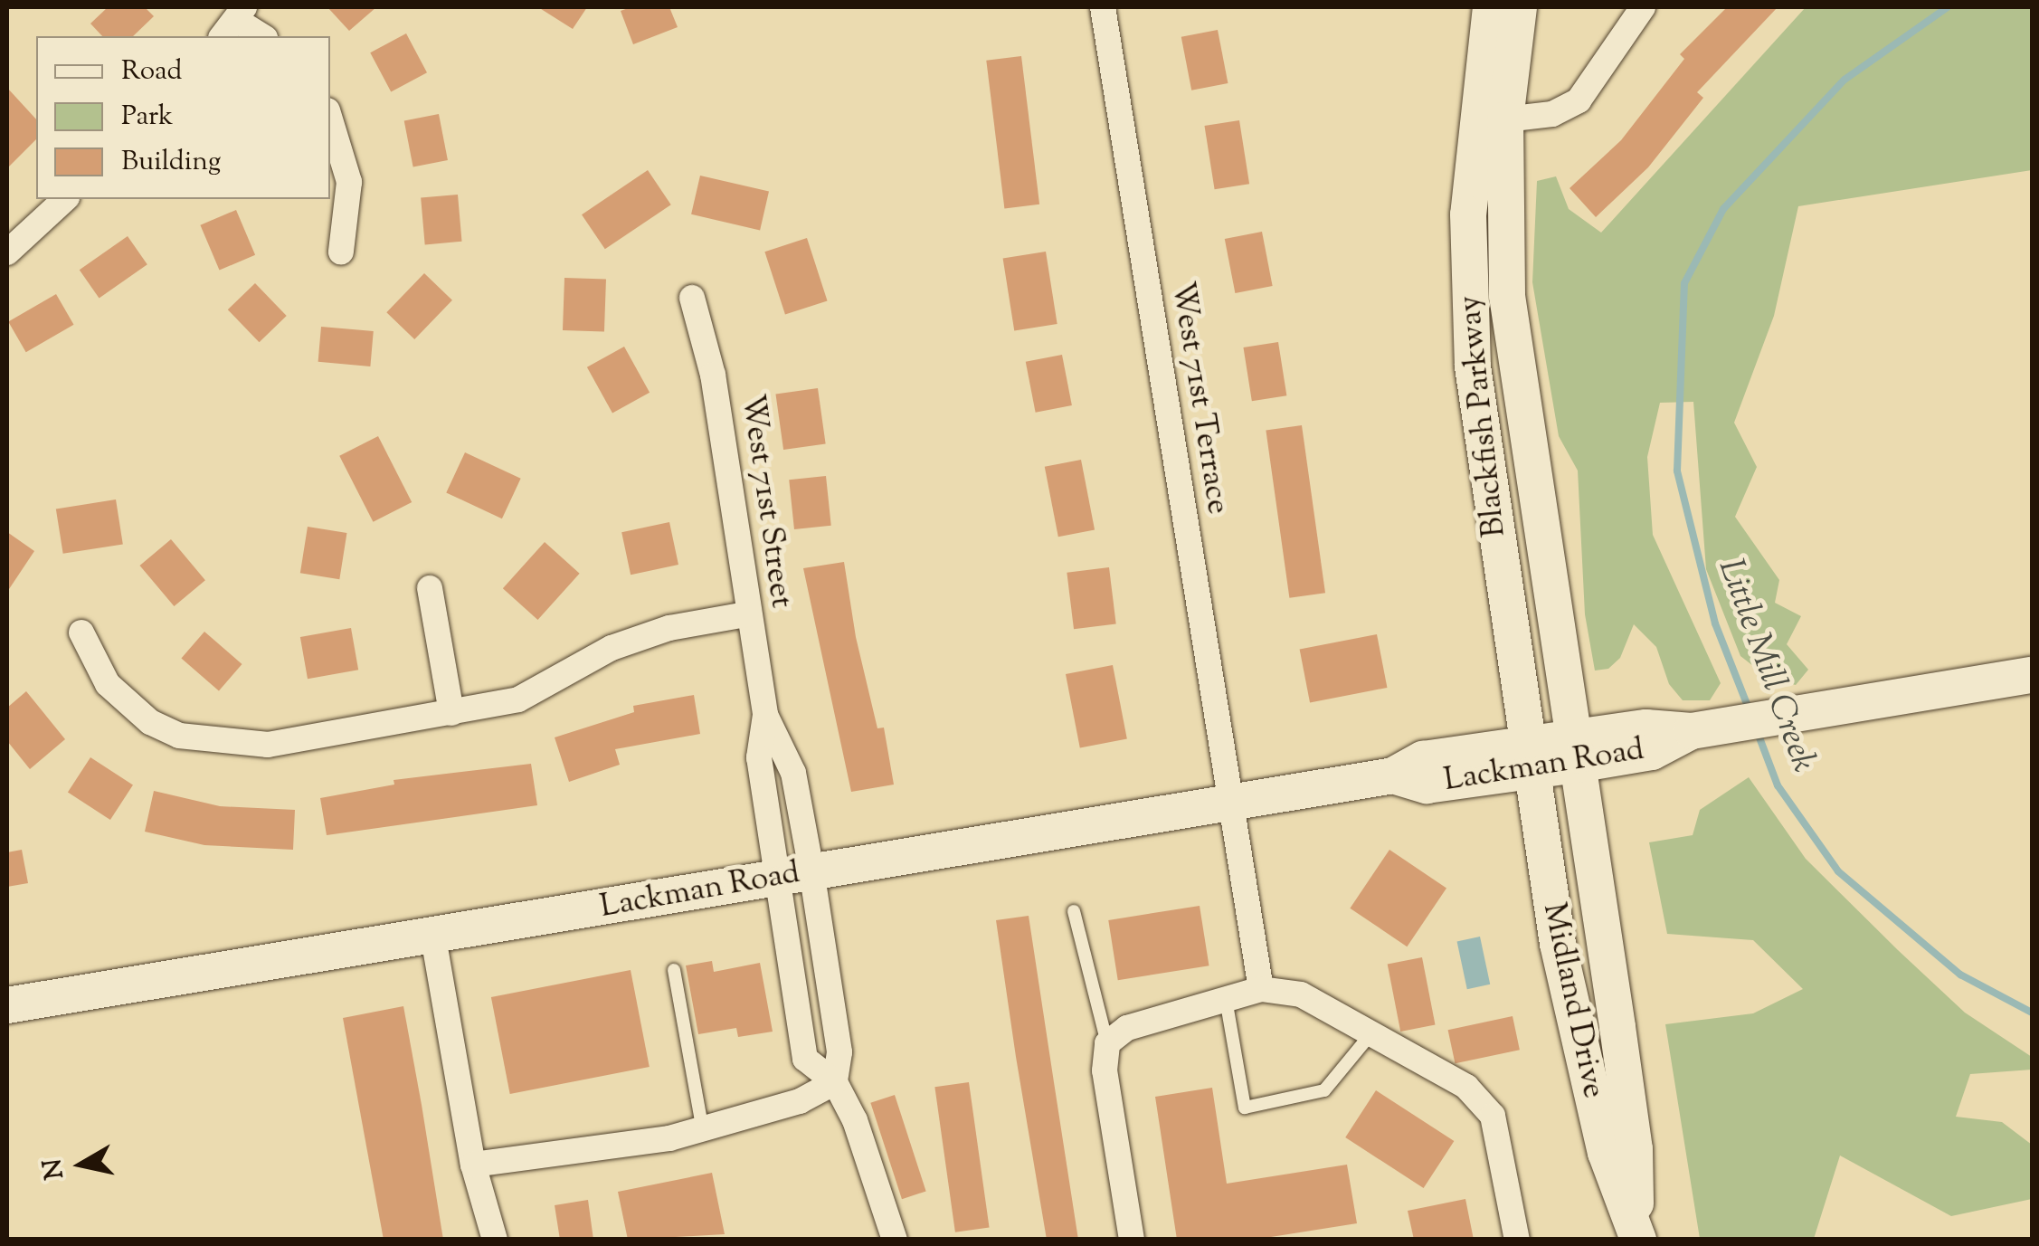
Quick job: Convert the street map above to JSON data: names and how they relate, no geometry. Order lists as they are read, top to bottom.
{
  "streets": {
    "main road": ["Blackfish Parkway", "Lackman Road", "Midland Drive"],
    "street": ["West 71st Terrace", "West 71st Street"]
  },
  "crossings": [
    ["West 71st Terrace", "Lackman Road"],
    ["Blackfish Parkway", "Lackman Road"],
    ["Blackfish Parkway", "Midland Drive"],
    ["West 71st Street", "Lackman Road"],
    ["Lackman Road", "Midland Drive"]
  ],
  "water": ["Little Mill Creek"],
  "legend": ["Road", "Park", "Building"],
  "north": "left"
}
